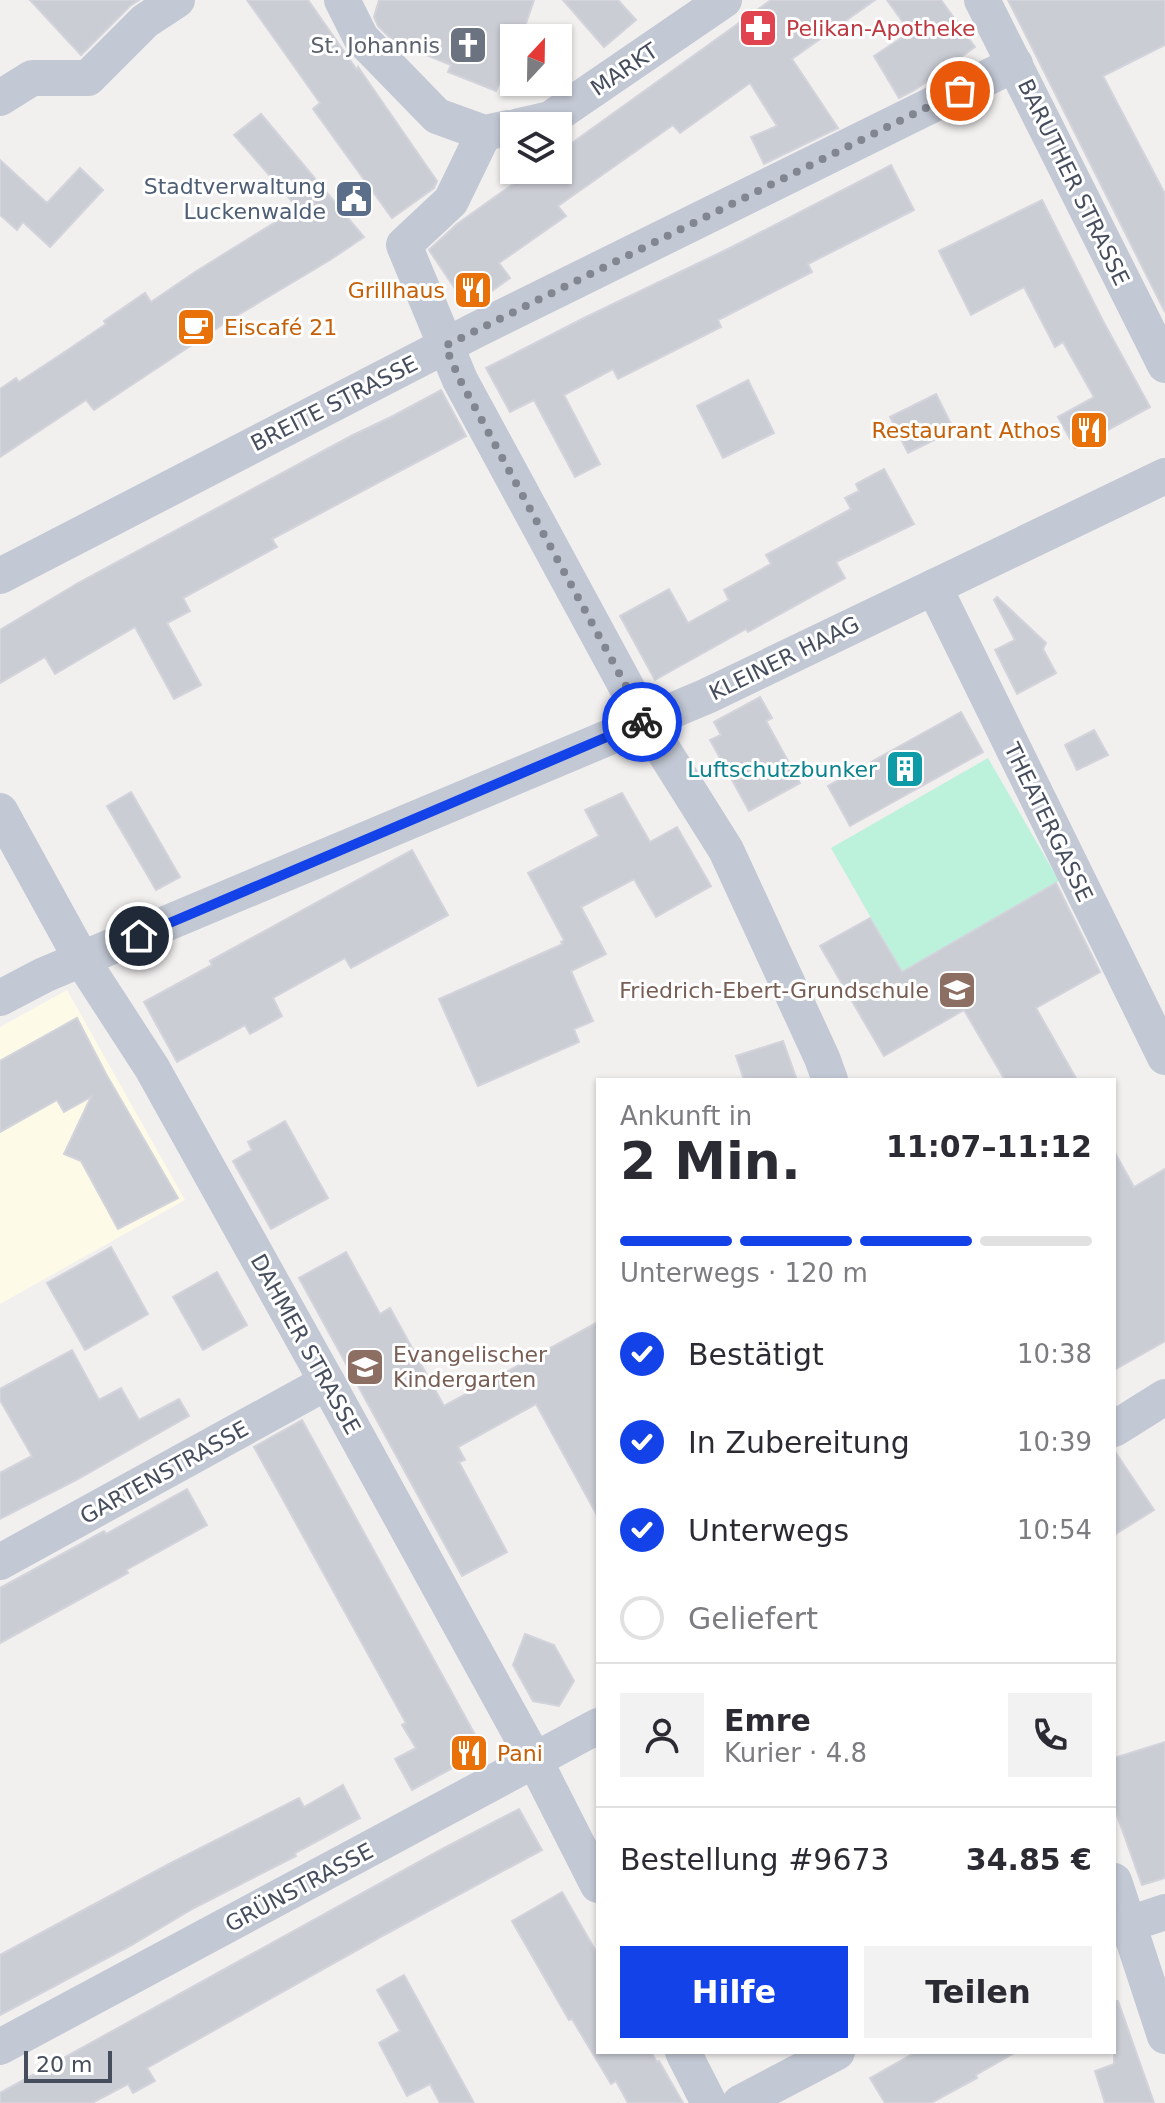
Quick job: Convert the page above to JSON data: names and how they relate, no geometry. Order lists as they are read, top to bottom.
{
  "streets": {
    "street": [
      "MARKT",
      "BARUTHER STRASSE",
      "BREITE STRASSE",
      "KLEINER HAAG",
      "THEATERGASSE",
      "DAHMER STRASSE",
      "GARTENSTRASSE",
      "GRÜNSTRASSE"
    ]
  },
  "crossings": [
    ["BARUTHER STRASSE", "BREITE STRASSE"],
    ["KLEINER HAAG", "THEATERGASSE"],
    ["KLEINER HAAG", "DAHMER STRASSE"],
    ["DAHMER STRASSE", "GARTENSTRASSE"],
    ["DAHMER STRASSE", "GRÜNSTRASSE"]
  ],
  "places": {
    "pharmacy": ["Pelikan-Apotheke"],
    "church": ["St. Johannis"],
    "public building": ["Stadtverwaltung Luckenwalde"],
    "restaurant": ["Grillhaus", "Restaurant Athos", "Pani"],
    "cafe": ["Eiscafé 21"],
    "building": ["Luftschutzbunker"],
    "school or university": ["Friedrich-Ebert-Grundschule", "Evangelischer Kindergarten"]
  },
  "scale_bar": "20 m",
  "north": "top",
  "page": {
    "heading": ["2 Min.", "Ankunft in", "11:07–11:12"],
    "panel": [
      "Emre",
      "Kurier · 4.8",
      "Bestellung #9673",
      "34.85 €"
    ],
    "bar": "Unterwegs · 120 m",
    "list": [
      ["Bestätigt", "10:38"],
      ["In Zubereitung", "10:39"],
      ["Unterwegs", "10:54"],
      "Geliefert"
    ],
    "buttons": ["Hilfe", "Teilen"],
    "scale": "20 m"
  }
}
